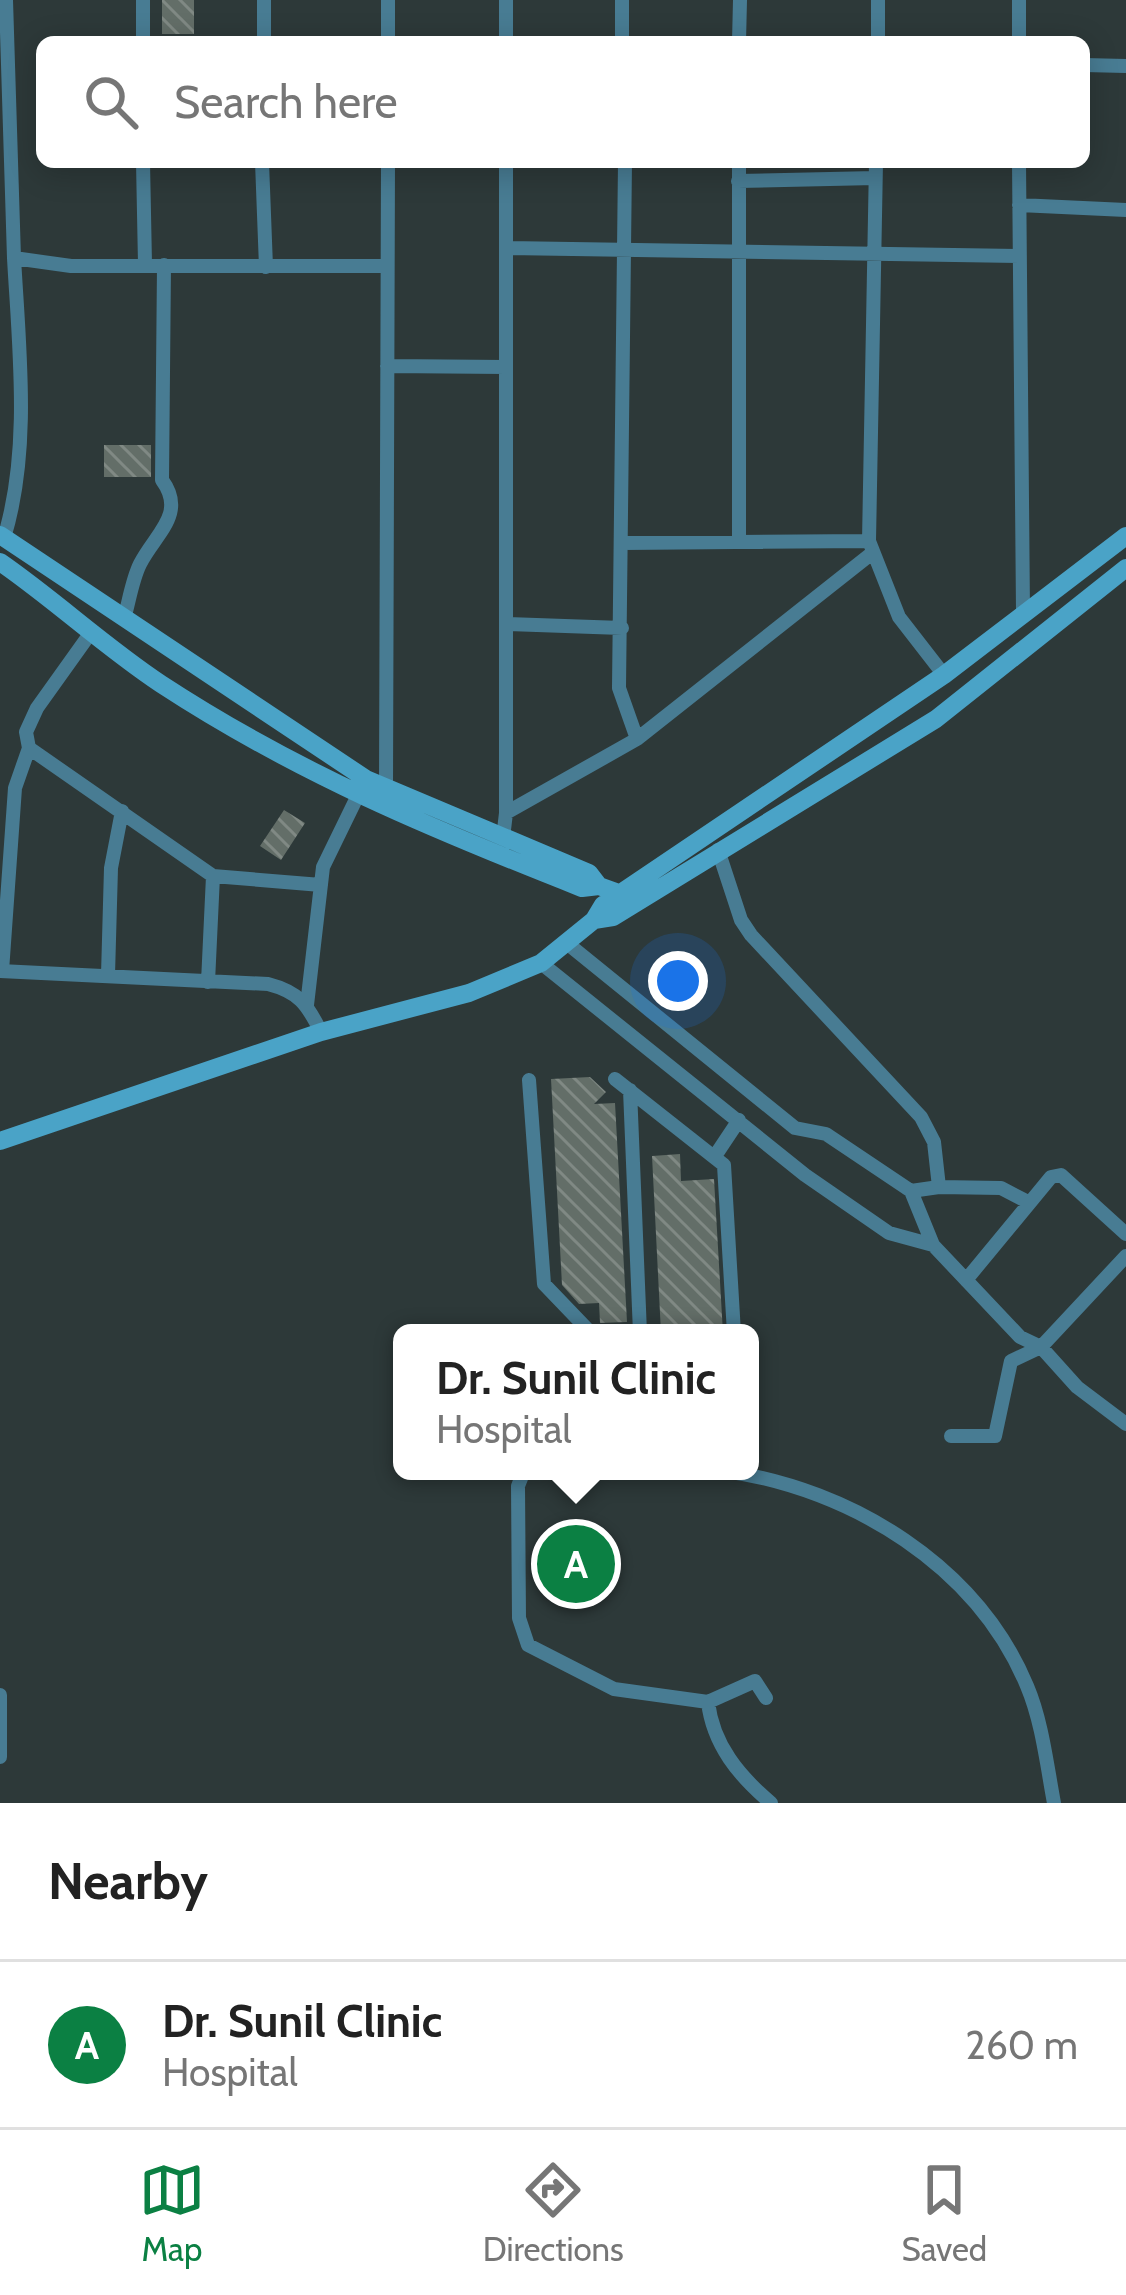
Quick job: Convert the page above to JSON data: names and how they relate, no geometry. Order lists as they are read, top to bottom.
{
  "page": {
    "search": "Search here",
    "popup": ["Dr. Sunil Clinic", "Hospital"],
    "pins": "A",
    "heading": "Nearby",
    "list": [
      {
        "mark": "A",
        "name": "Dr. Sunil Clinic",
        "note": "Hospital",
        "value": "260 m"
      }
    ],
    "nav": ["Map", "Directions", "Saved"]
  }
}
